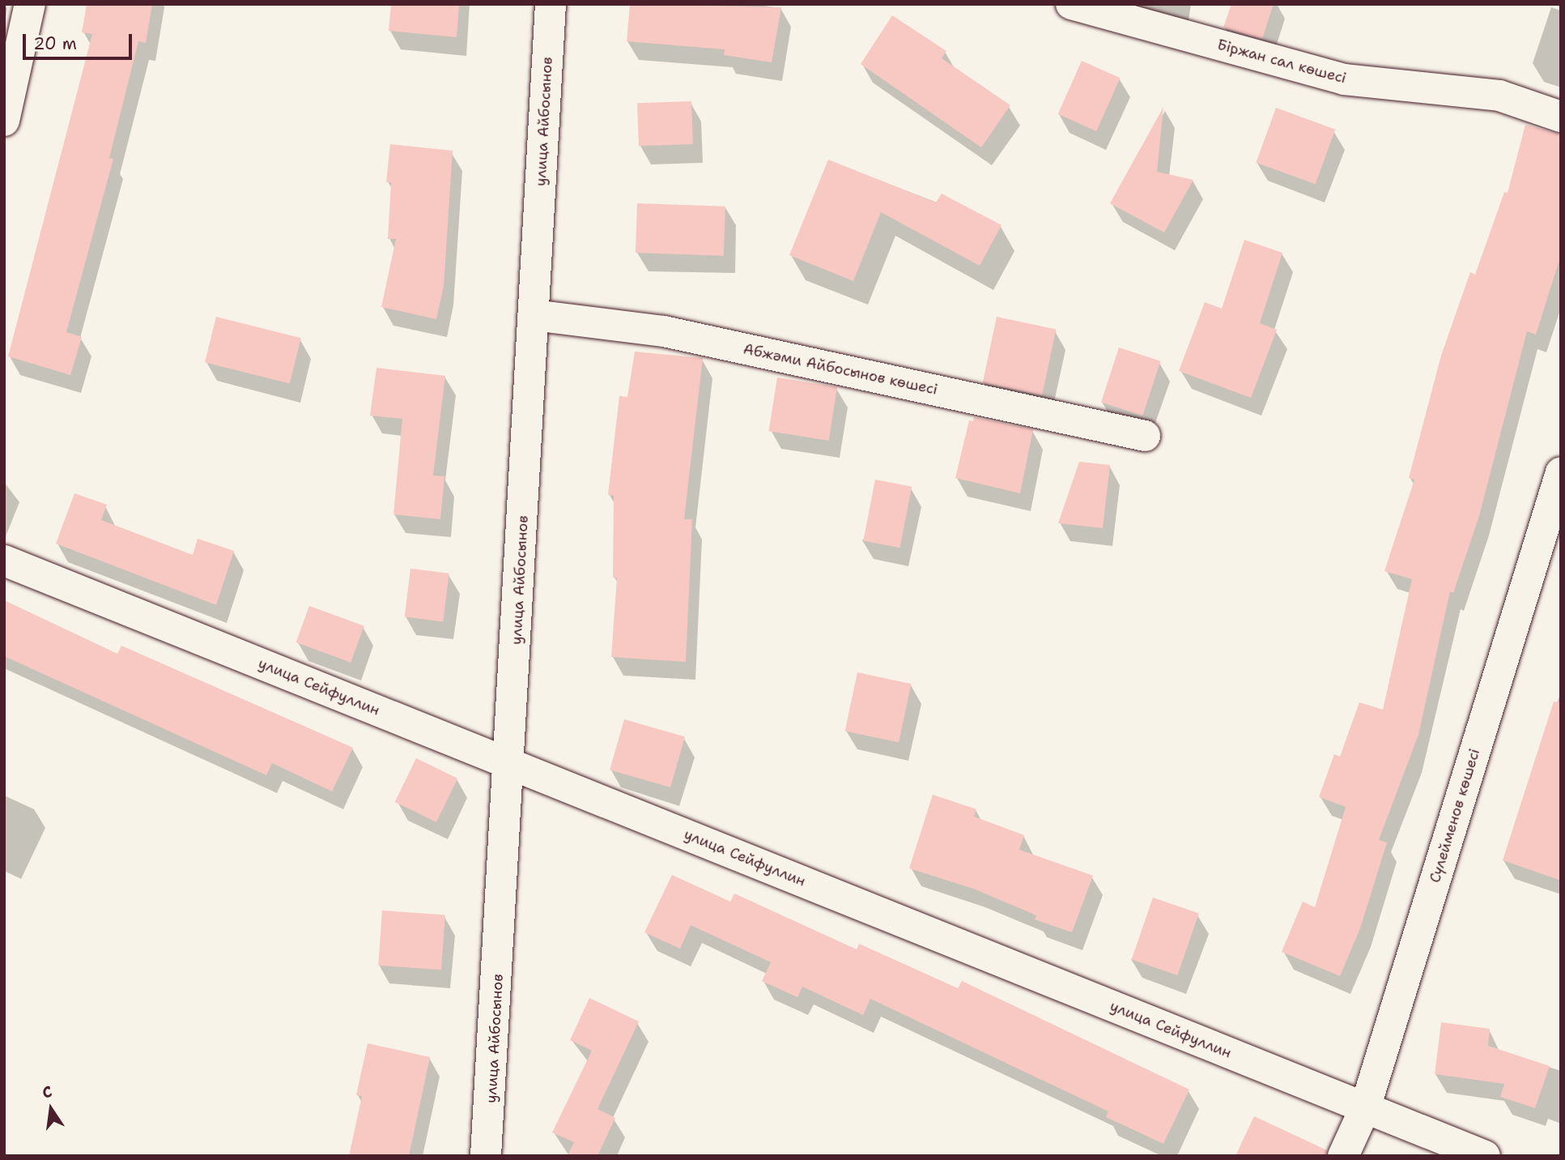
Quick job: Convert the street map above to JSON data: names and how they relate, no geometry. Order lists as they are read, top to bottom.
{
  "streets": {
    "street": [
      "Біржан сал көшесі",
      "улица Айбосынов",
      "Абжәми Айбосынов көшесі",
      "улица Сейфуллин",
      "Сүлейменов көшесі"
    ]
  },
  "crossings": [
    ["улица Айбосынов", "Абжәми Айбосынов көшесі"],
    ["улица Айбосынов", "улица Сейфуллин"],
    ["улица Сейфуллин", "Сүлейменов көшесі"]
  ],
  "scale_bar": "20 m",
  "north": "top"
}
